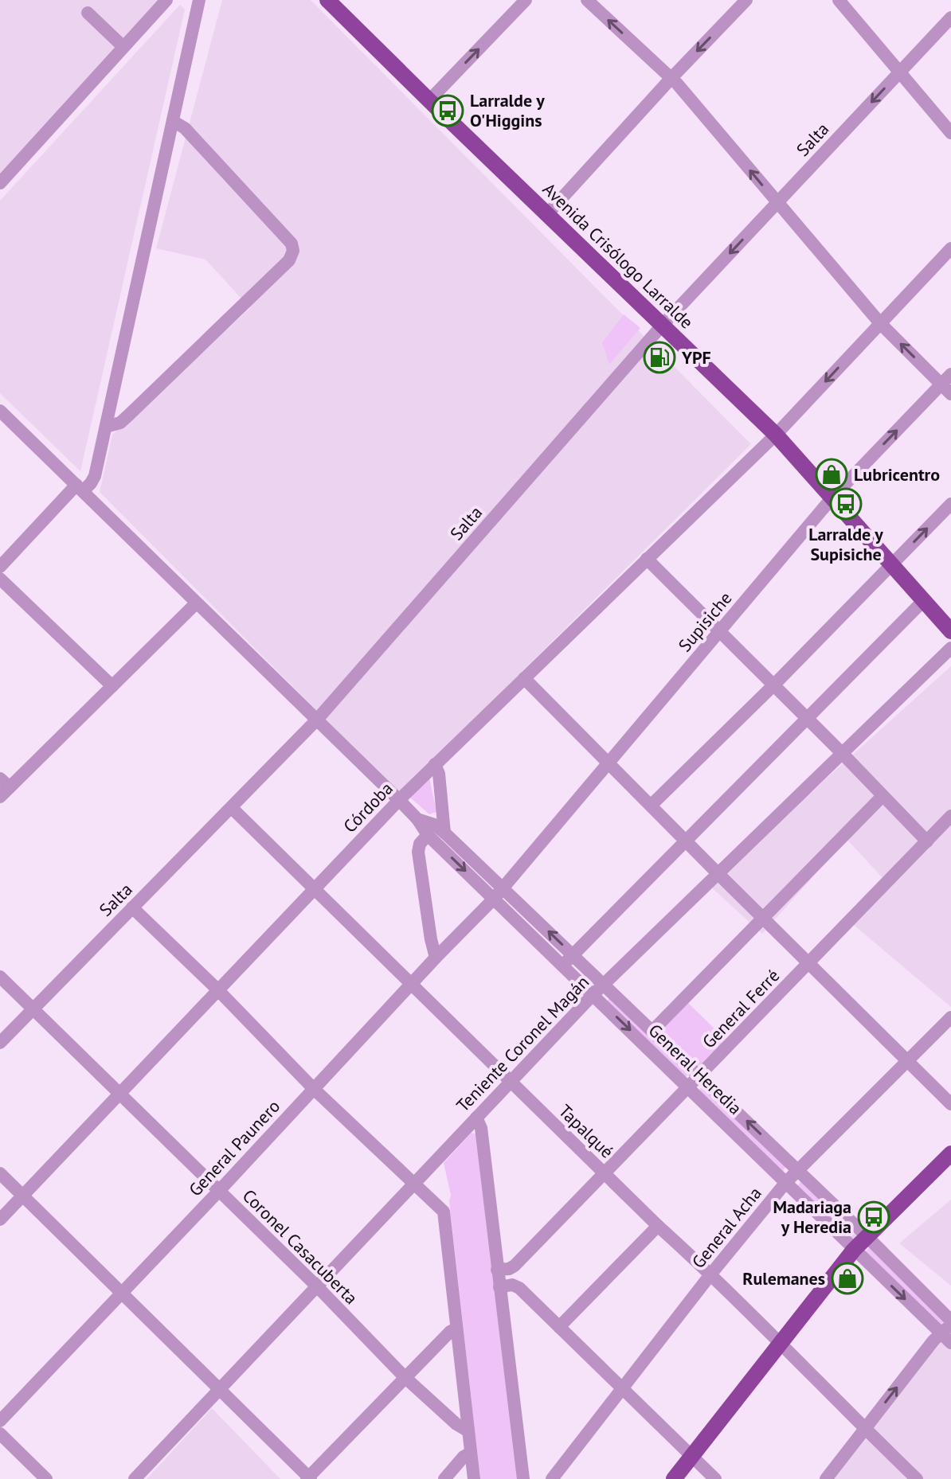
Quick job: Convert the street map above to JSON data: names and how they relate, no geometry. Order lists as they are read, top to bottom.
{
  "streets": {
    "main road": ["Avenida Crisólogo Larralde"],
    "street": [
      "Salta",
      "Supisiche",
      "Córdoba",
      "General Ferré",
      "Teniente Coronel Magán",
      "General Heredia",
      "Tapalqué",
      "General Paunero",
      "General Acha",
      "Coronel Casacuberta"
    ]
  },
  "crossings": [
    ["Salta", "Avenida Crisólogo Larralde"],
    ["Salta", "General Heredia"],
    ["Salta", "Tapalqué"],
    ["Salta", "Coronel Casacuberta"],
    ["Avenida Crisólogo Larralde", "Supisiche"],
    ["Avenida Crisólogo Larralde", "Córdoba"],
    ["Supisiche", "General Heredia"],
    ["Supisiche", "General Paunero"],
    ["Córdoba", "General Heredia"],
    ["Córdoba", "Tapalqué"],
    ["Córdoba", "Coronel Casacuberta"],
    ["General Ferré", "General Heredia"],
    ["General Ferré", "Tapalqué"],
    ["Teniente Coronel Magán", "General Heredia"],
    ["Teniente Coronel Magán", "Tapalqué"],
    ["Teniente Coronel Magán", "Coronel Casacuberta"],
    ["General Heredia", "General Paunero"],
    ["General Heredia", "General Acha"],
    ["Tapalqué", "General Paunero"],
    ["Tapalqué", "General Acha"],
    ["General Paunero", "Coronel Casacuberta"]
  ],
  "places": {
    "bus stop": ["Larralde y O'Higgins", "Larralde y Supisiche", "Madariaga y Heredia"],
    "fuel station": ["YPF"],
    "shop": ["Lubricentro", "Rulemanes"]
  }
}
